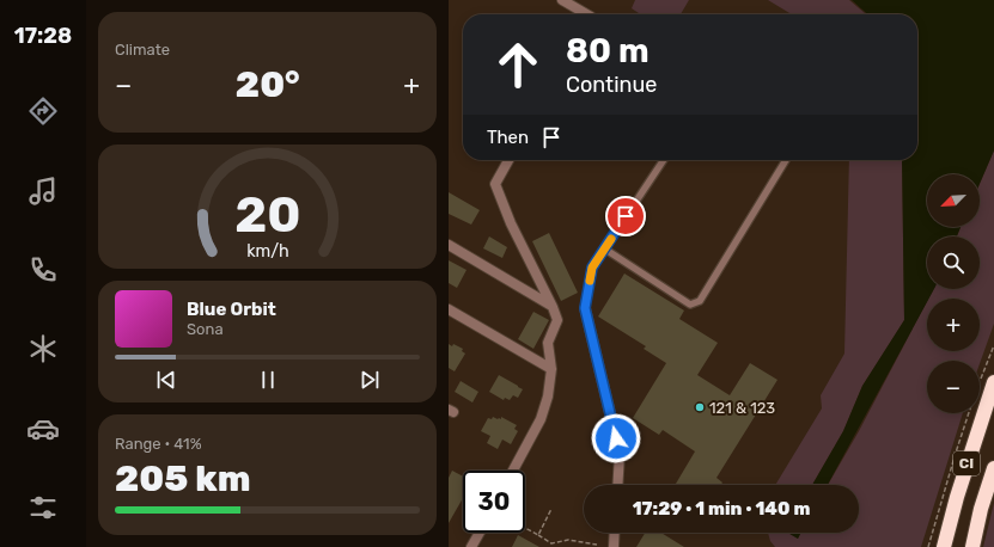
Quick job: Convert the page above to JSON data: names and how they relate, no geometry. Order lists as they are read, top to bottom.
{
  "streets": {
    "highway": ["CI"]
  },
  "places": ["121 & 123"],
  "north": "bottom left",
  "page": {
    "tabs": "17:28",
    "tile": [
      "Climate",
      ["Range · 41%", "205 km"]
    ],
    "turn": ["80 m", "Continue"],
    "heat": ["−", "20°", "+"],
    "then": "Then",
    "map_buttons": ["+", "−"],
    "song": ["Blue Orbit", "Sona"],
    "limit": "30",
    "trip": "17:29 · 1 min · 140 m",
    "gauge": ["20", "km/h"]
  }
}
